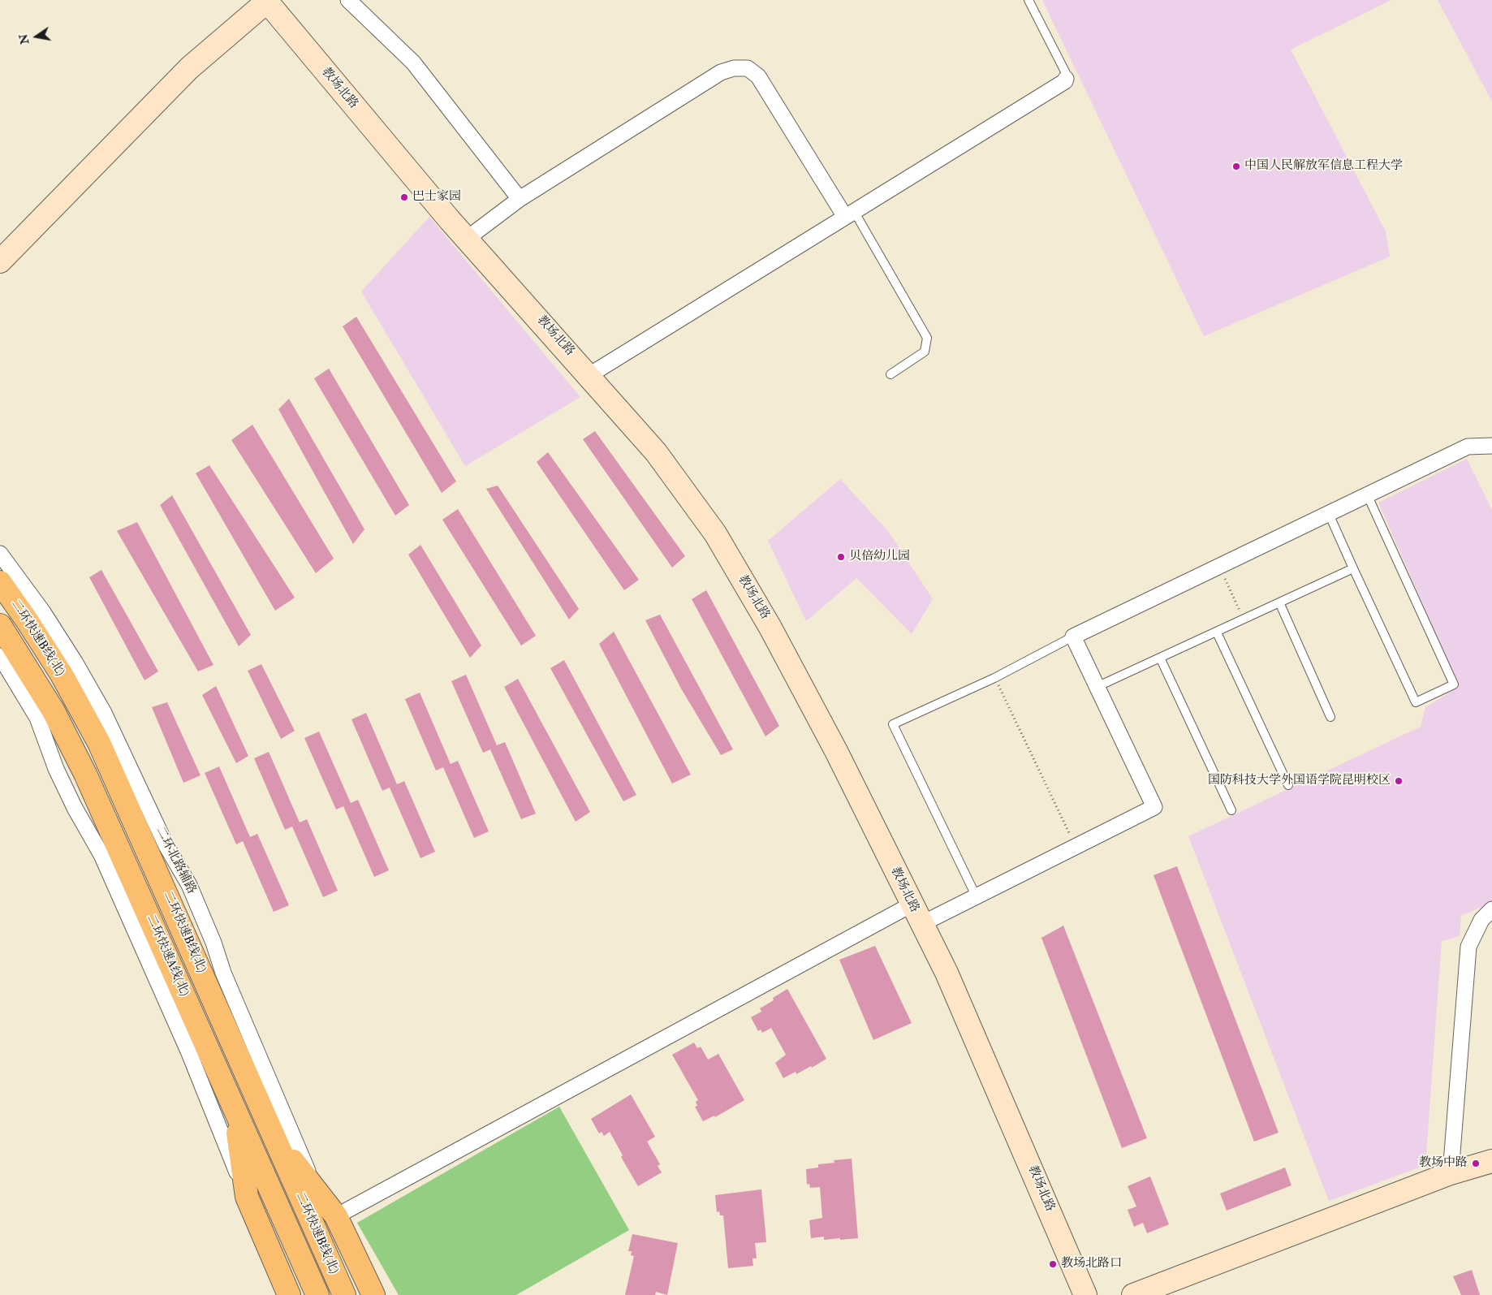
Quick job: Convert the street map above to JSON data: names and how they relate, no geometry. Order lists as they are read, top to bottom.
{
  "streets": {
    "highway": ["二环快速B线(北)", "二环快速A线(北)"],
    "street": ["教场北路", "二环北路辅路"]
  },
  "places": [
    "中国人民解放军信息工程大学",
    "巴士家园",
    "贝倍幼儿园",
    "国防科技大学外国语学院昆明校区",
    "教场中路",
    "教场北路口"
  ],
  "north": "left"
}
